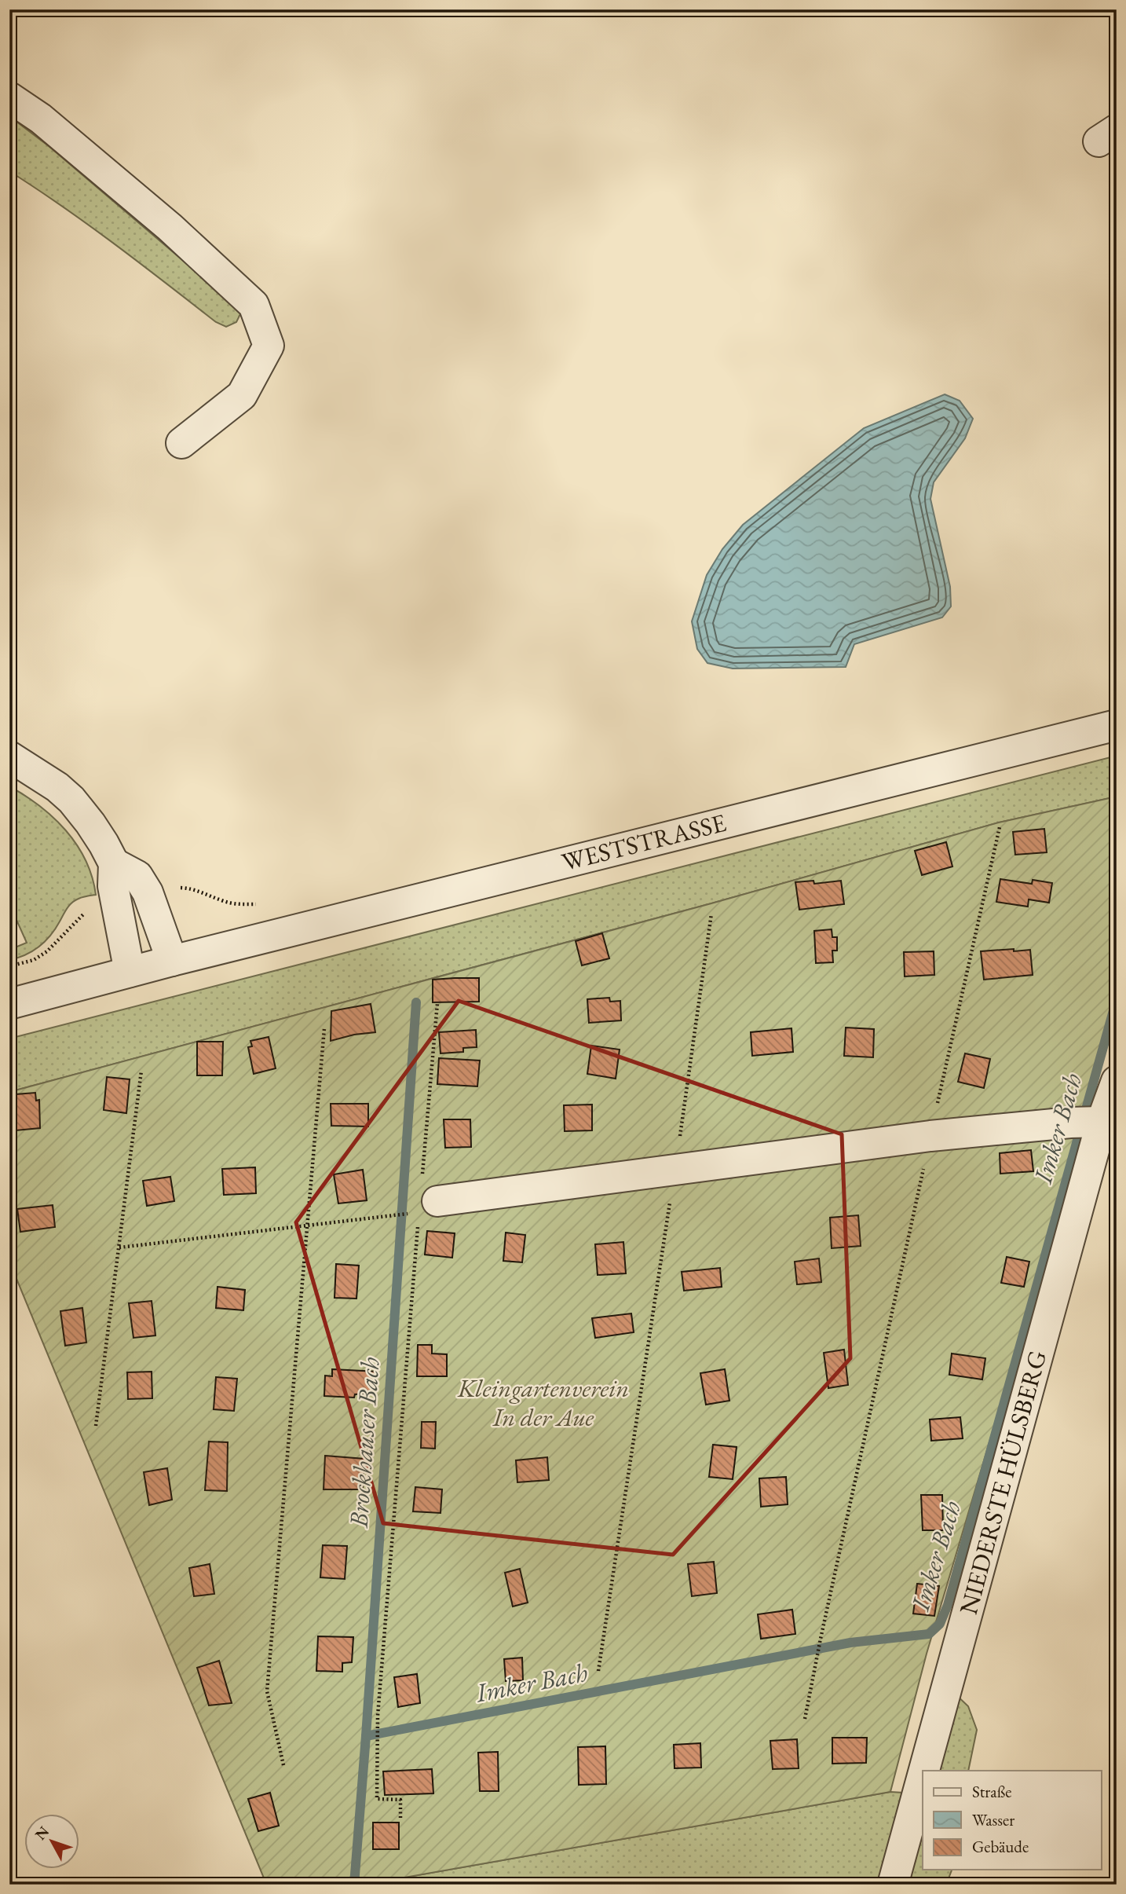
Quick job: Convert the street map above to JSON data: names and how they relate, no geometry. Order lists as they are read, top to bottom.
{
  "streets": {
    "street": ["WESTSTRASSE", "NIEDERSTE HÜLSBERG"]
  },
  "water": ["Imker Bach", "Brockhauser Bach"],
  "parks": ["Kleingartenverein In der Aue"],
  "legend": ["Straße", "Wasser", "Gebäude"],
  "north": "top left"
}
